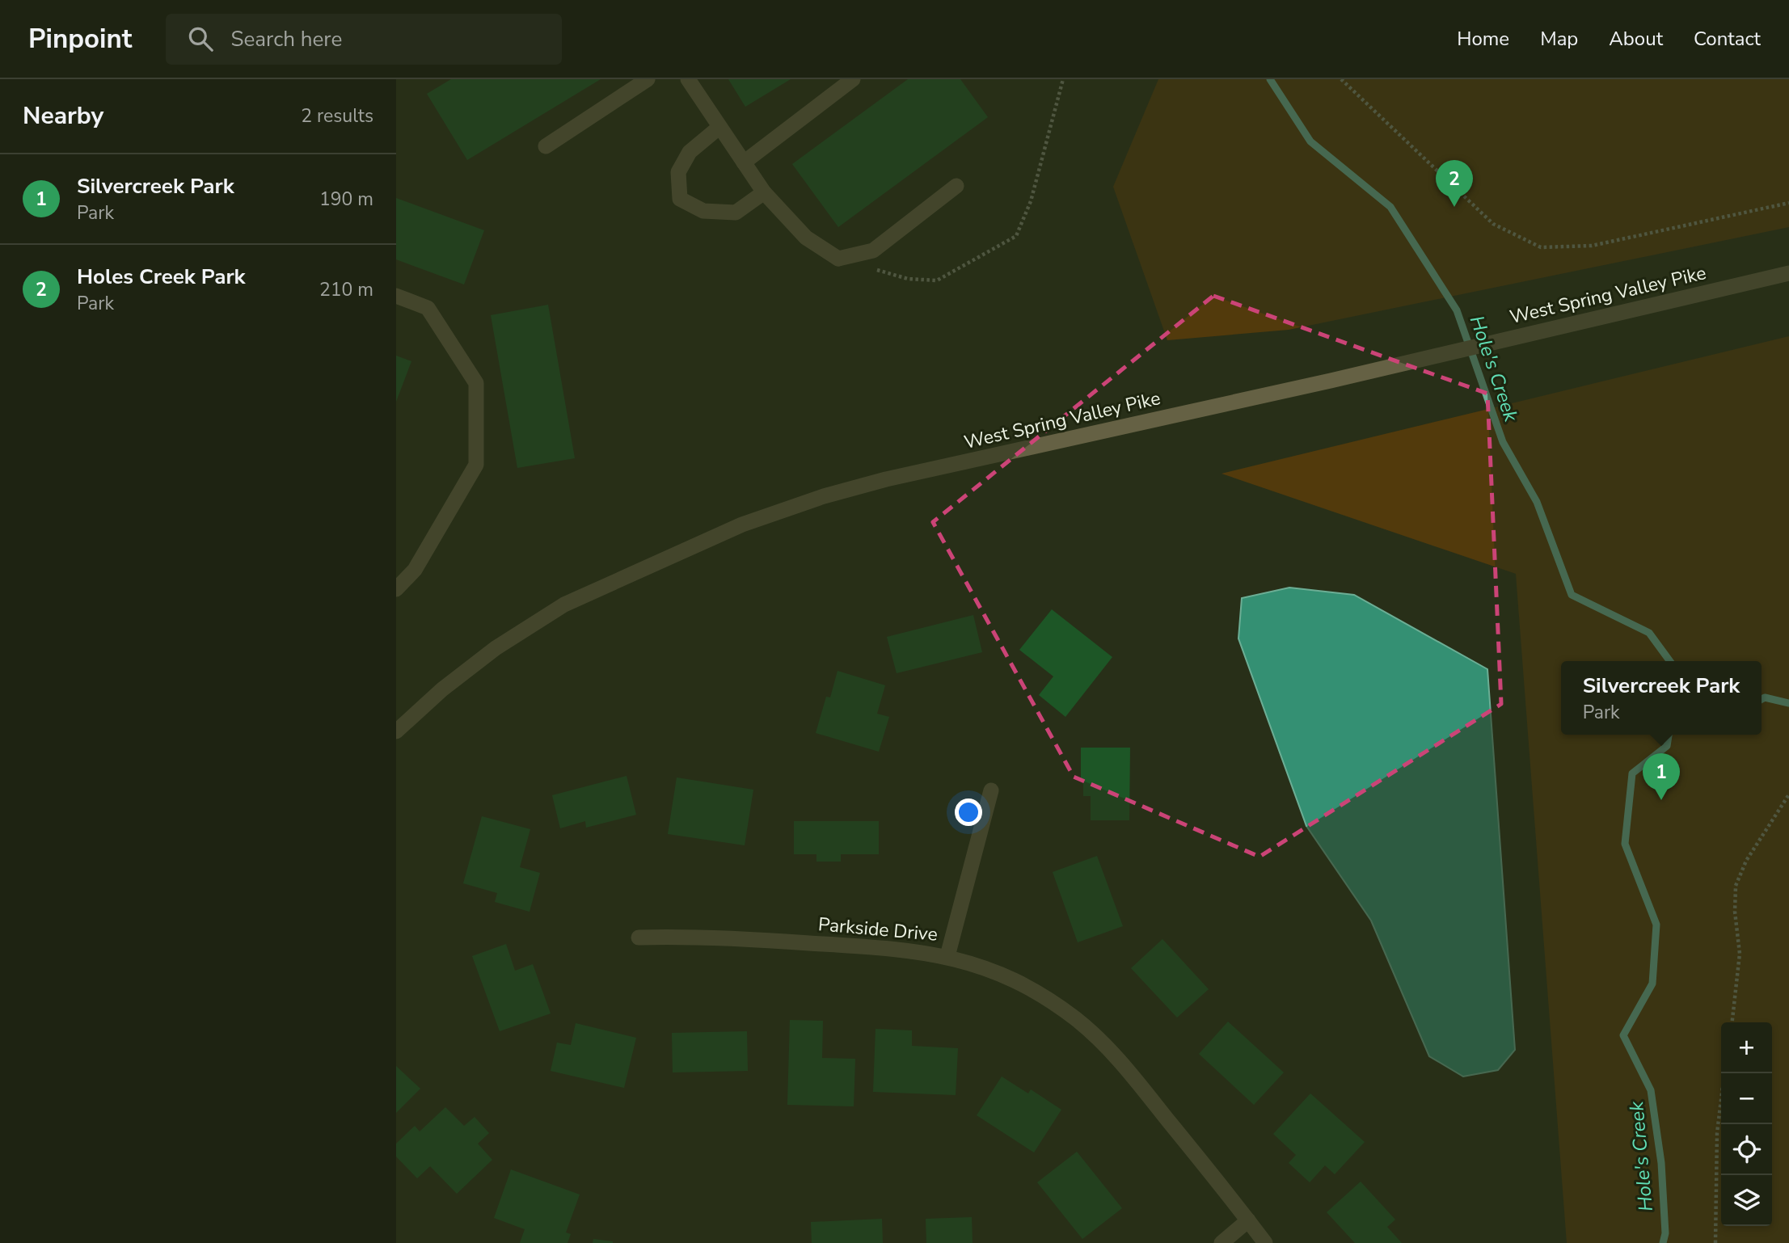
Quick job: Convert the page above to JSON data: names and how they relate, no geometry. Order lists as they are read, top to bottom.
{
  "streets": {
    "street": ["West Spring Valley Pike", "Parkside Drive"]
  },
  "water": ["Hole's Creek"],
  "page": {
    "header": "Pinpoint",
    "search": "Search here",
    "nav": [
      "Home",
      "Map",
      "About",
      "Contact"
    ],
    "heading": ["Nearby", "2 results"],
    "list": [
      {
        "mark": "1",
        "name": "Silvercreek Park",
        "note": "Park",
        "value": "190 m"
      },
      {
        "mark": "2",
        "name": "Holes Creek Park",
        "note": "Park",
        "value": "210 m"
      }
    ],
    "pins": ["2", "1"],
    "popup": ["Silvercreek Park", "Park"],
    "map_buttons": ["+", "−"]
  }
}
